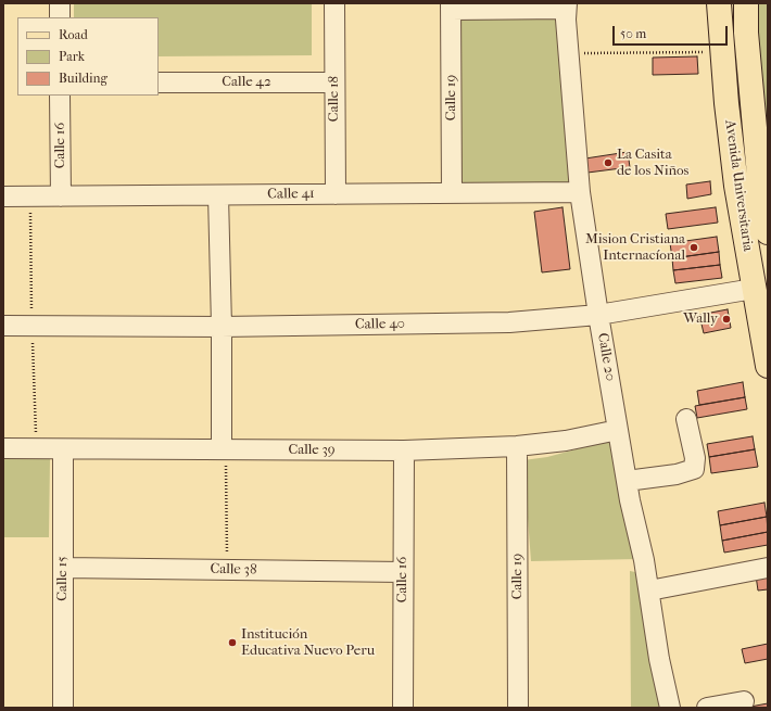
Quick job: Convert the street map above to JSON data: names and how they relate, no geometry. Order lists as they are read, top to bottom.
{
  "streets": {
    "main road": ["Avenida Universitaria"],
    "street": [
      "Calle 42",
      "Calle 19",
      "Calle 18",
      "Calle 16",
      "Calle 41",
      "Calle 40",
      "Calle 20",
      "Calle 39",
      "Calle 38",
      "Calle 15"
    ]
  },
  "crossings": [
    ["Calle 42", "Calle 18"],
    ["Calle 19", "Calle 41"],
    ["Calle 19", "Calle 39"],
    ["Calle 18", "Calle 41"],
    ["Calle 16", "Calle 41"],
    ["Calle 16", "Calle 39"],
    ["Calle 16", "Calle 38"],
    ["Avenida Universitaria", "Calle 40"],
    ["Calle 41", "Calle 20"],
    ["Calle 40", "Calle 20"],
    ["Calle 20", "Calle 39"],
    ["Calle 39", "Calle 15"],
    ["Calle 38", "Calle 15"]
  ],
  "places": [
    "La Casita de los Niños",
    "Mision Cristiana Internacíonal",
    "Wally",
    "Institución Educativa Nuevo Peru"
  ],
  "legend": ["Road", "Park", "Building"],
  "scale_bar": "50 m"
}
